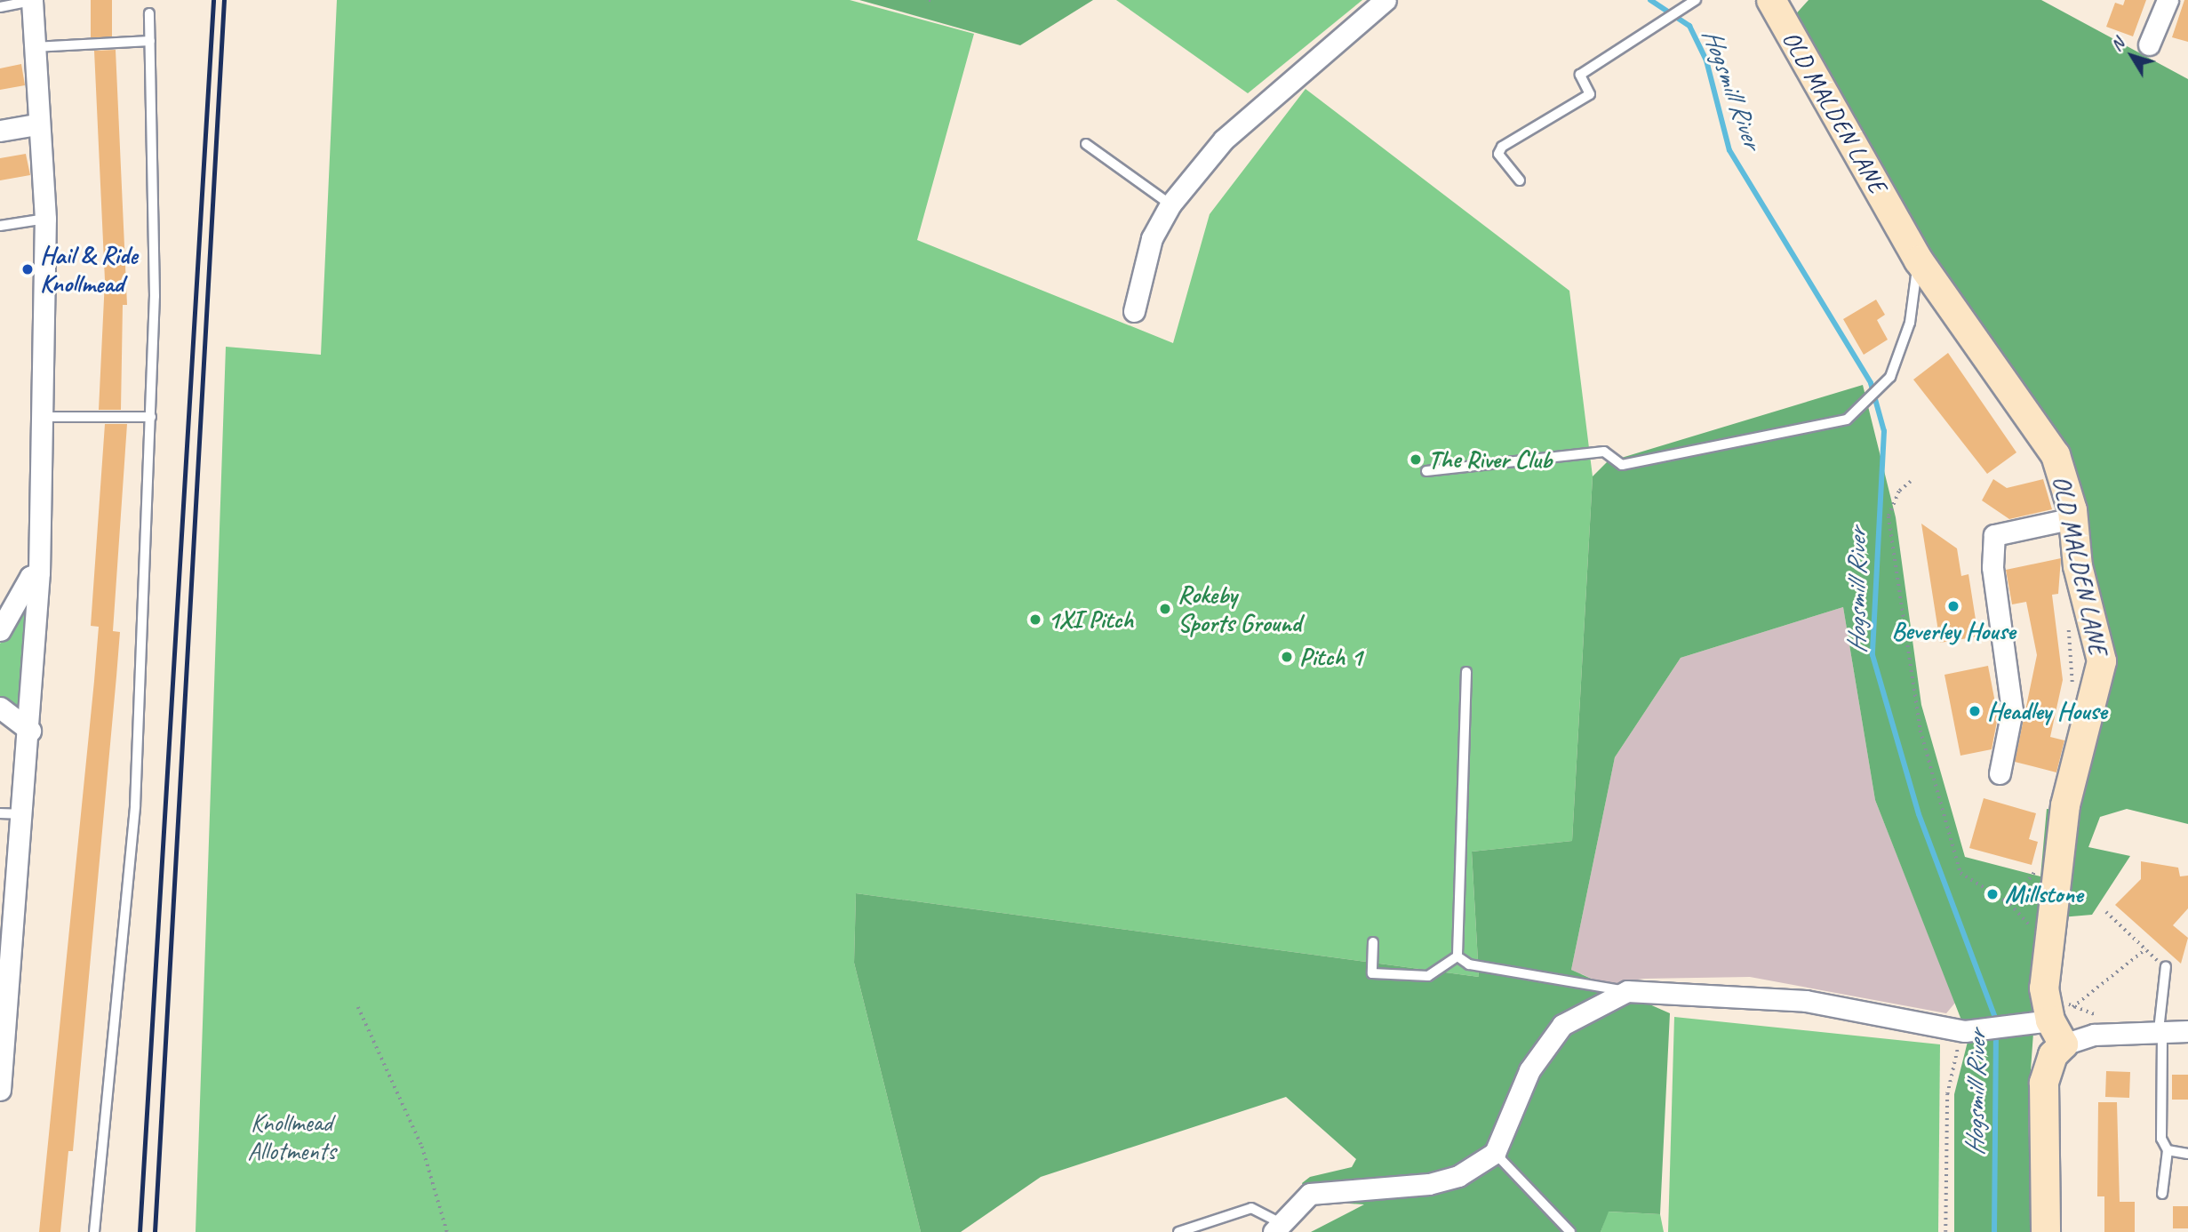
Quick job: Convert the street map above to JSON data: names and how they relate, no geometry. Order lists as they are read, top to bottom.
{
  "streets": {
    "main road": ["OLD MALDEN LANE"]
  },
  "water": ["Hogsmill River"],
  "parks": ["Knollmead Allotments"],
  "places": [
    "Hail & Ride Knollmead",
    "The River Club",
    "Beverley House",
    "Rokeby Sports Ground",
    "1XI Pitch",
    "Pitch 1",
    "Headley House",
    "Millstone"
  ],
  "north": "top left"
}
